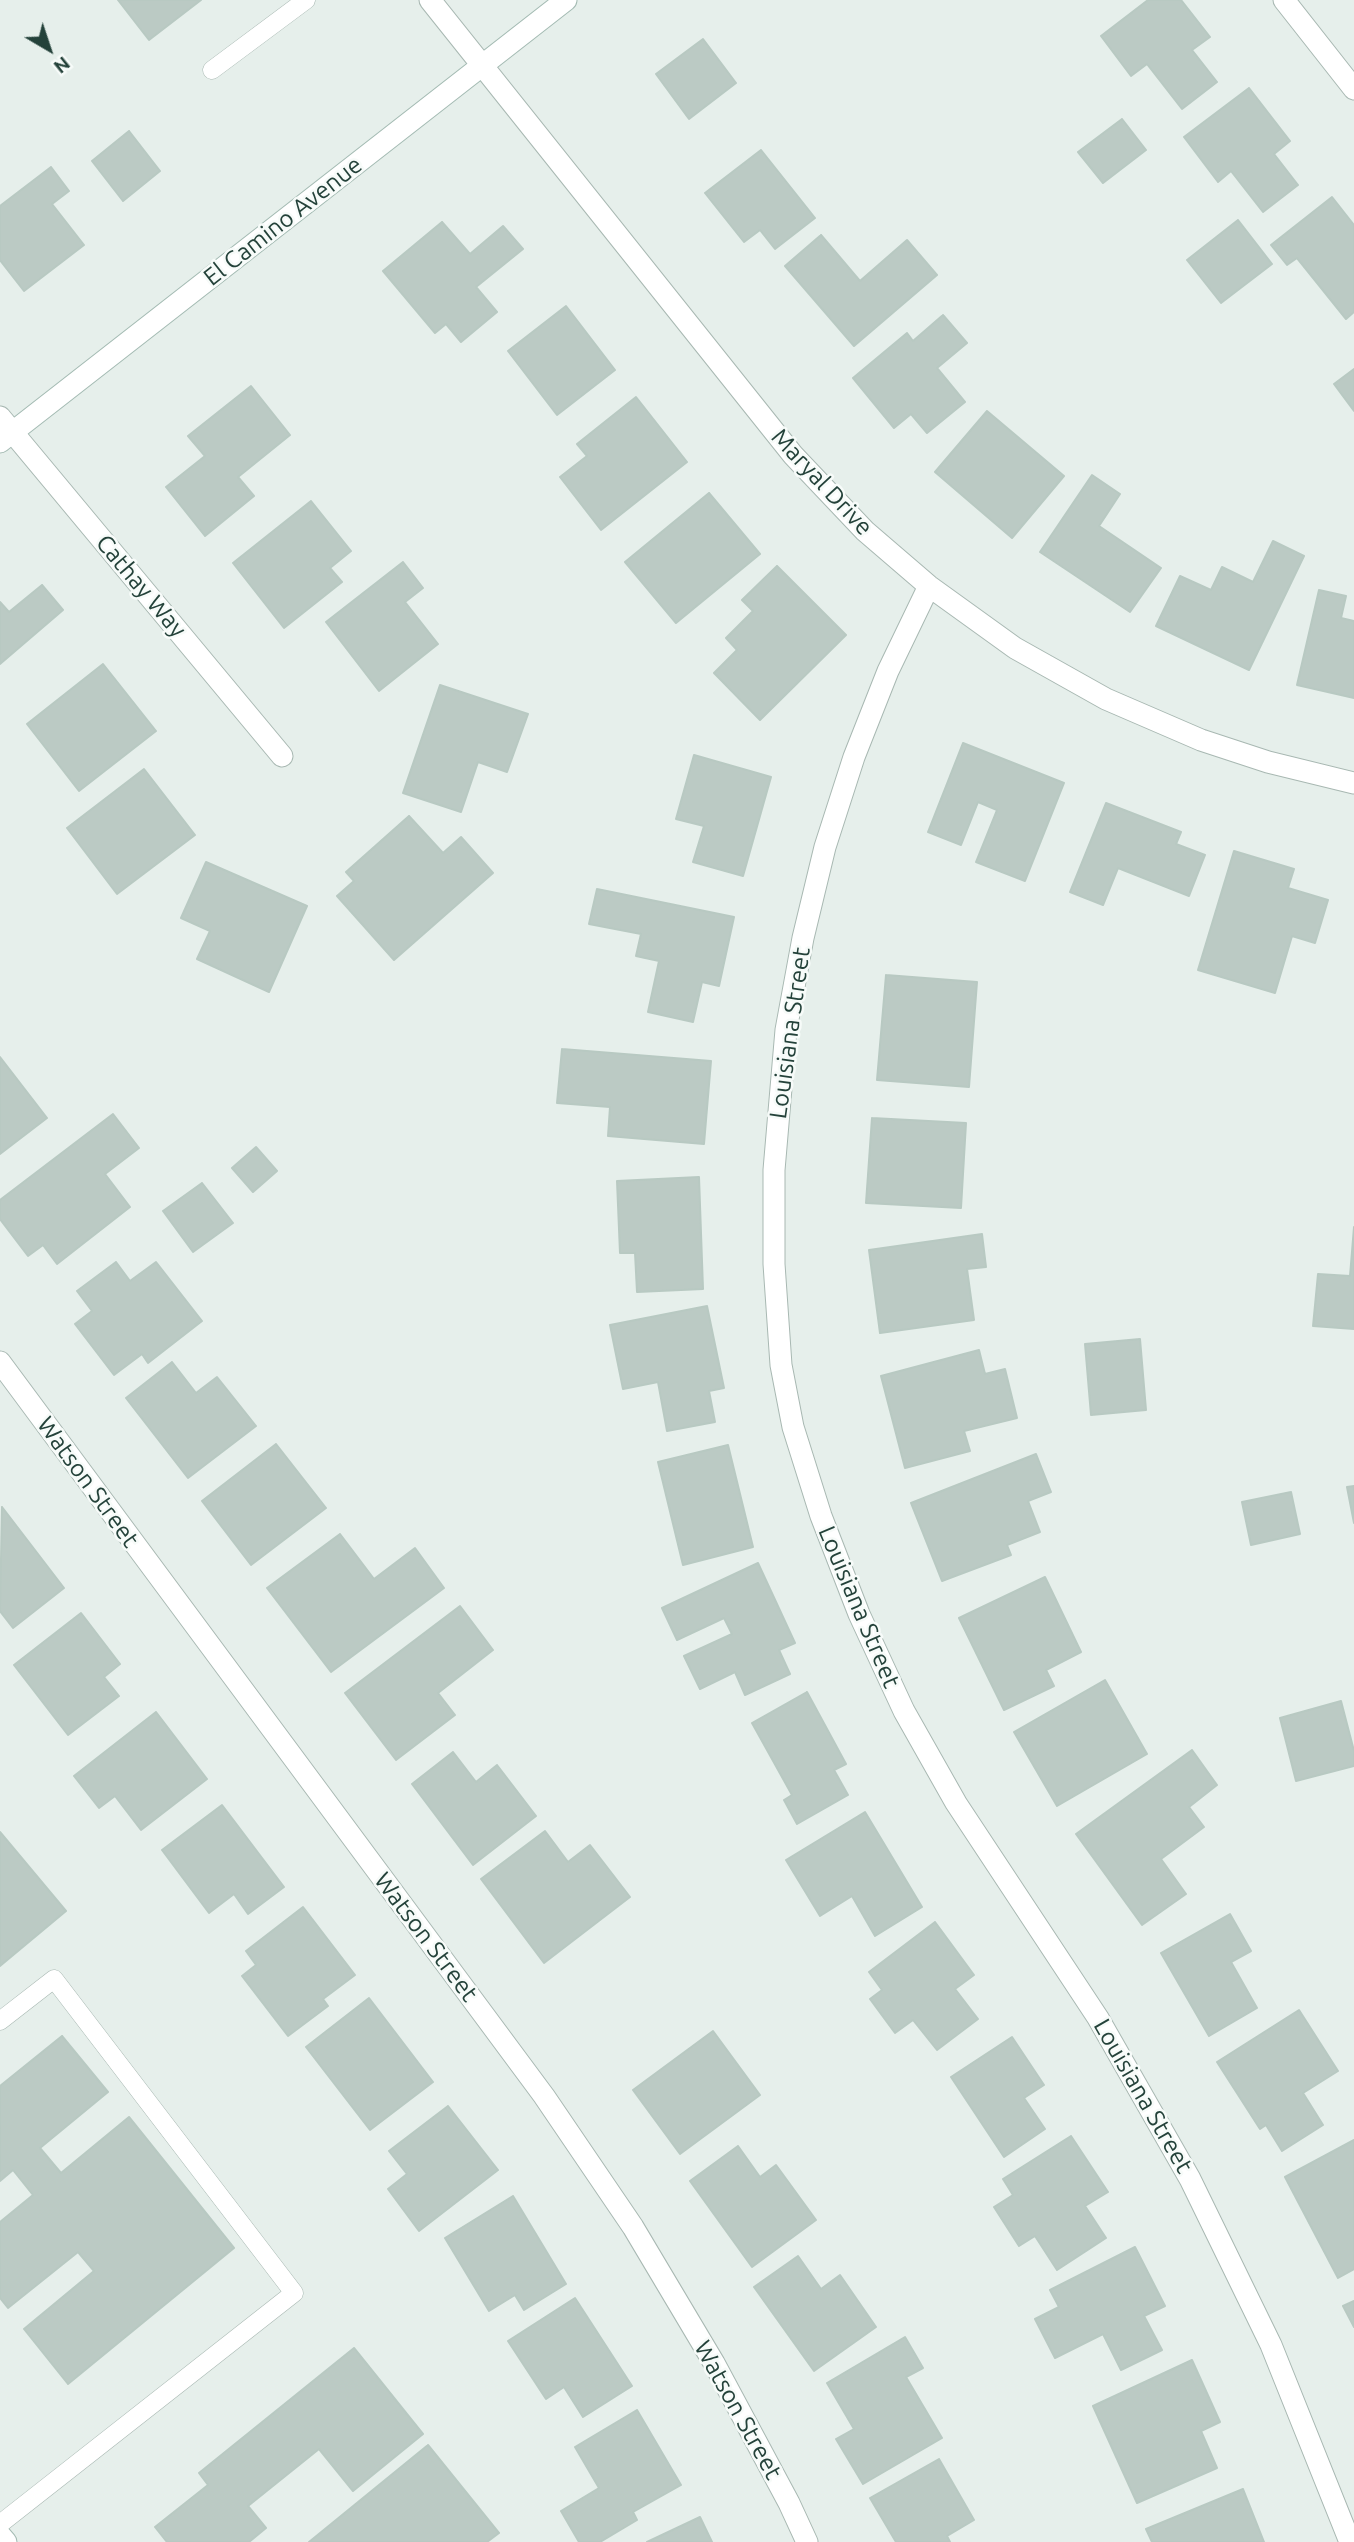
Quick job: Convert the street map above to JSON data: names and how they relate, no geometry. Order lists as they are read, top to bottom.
{
  "streets": {
    "street": [
      "El Camino Avenue",
      "Maryal Drive",
      "Cathay Way",
      "Louisiana Street",
      "Watson Street"
    ]
  },
  "crossings": [
    ["El Camino Avenue", "Maryal Drive"],
    ["El Camino Avenue", "Cathay Way"],
    ["Maryal Drive", "Louisiana Street"]
  ],
  "north": "bottom right"
}
